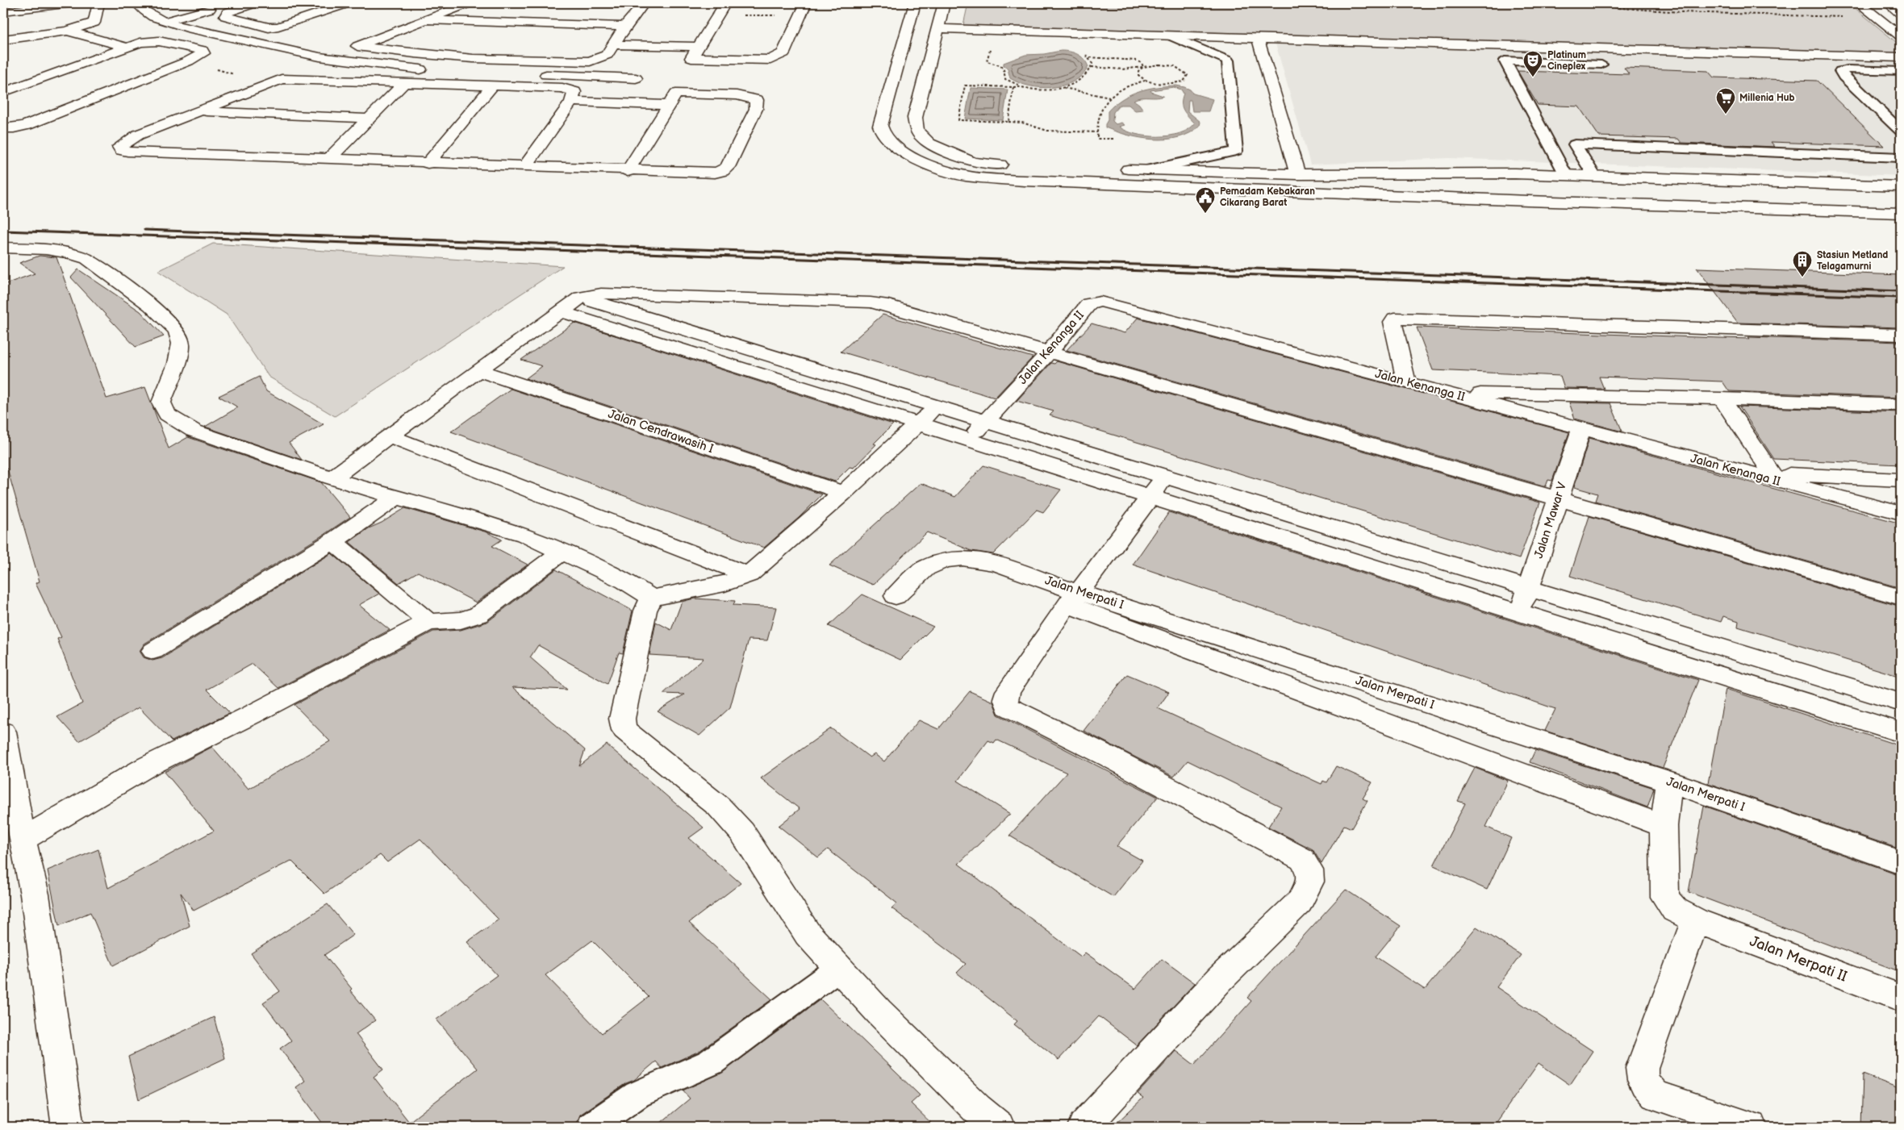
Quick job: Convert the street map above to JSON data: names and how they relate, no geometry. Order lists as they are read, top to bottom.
{
  "streets": {
    "street": [
      "Jalan Kenanga II",
      "Jalan Cendrawasih I",
      "Jalan Mawar V",
      "Jalan Merpati I",
      "Jalan Merpati II"
    ]
  },
  "crossings": [
    ["Jalan Kenanga II", "Jalan Mawar V"],
    ["Jalan Merpati I", "Jalan Merpati II"]
  ],
  "places": {
    "theatre": ["Platinum Cineplex"],
    "supermarket": ["Millenia Hub"],
    "public building": ["Pemadam Kebakaran Cikarang Barat"],
    "building": ["Stasiun Metland Telagamurni"]
  }
}
